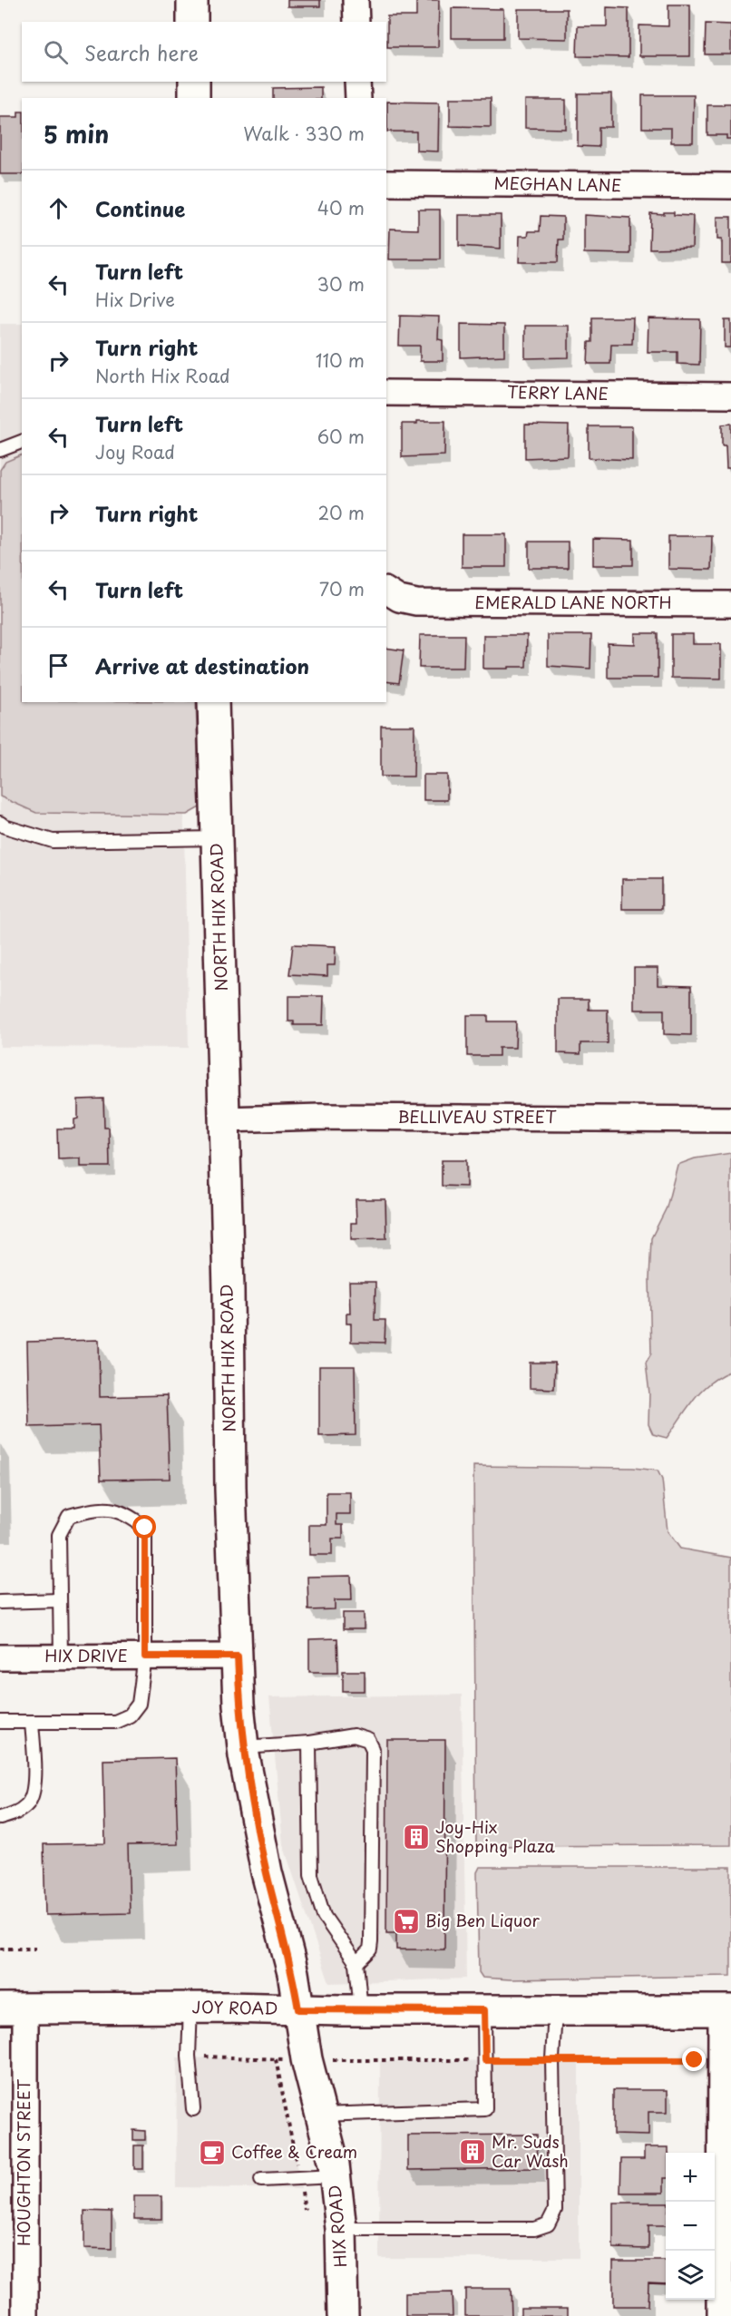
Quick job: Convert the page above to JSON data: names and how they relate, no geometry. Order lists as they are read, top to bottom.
{
  "streets": {
    "street": [
      "MEGHAN LANE",
      "TERRY LANE",
      "EMERALD LANE NORTH",
      "NORTH HIX ROAD",
      "BELLIVEAU STREET",
      "HIX DRIVE",
      "JOY ROAD",
      "HOUGHTON STREET",
      "HIX ROAD"
    ]
  },
  "crossings": [
    ["NORTH HIX ROAD", "BELLIVEAU STREET"],
    ["NORTH HIX ROAD", "HIX DRIVE"],
    ["NORTH HIX ROAD", "JOY ROAD"],
    ["NORTH HIX ROAD", "HIX ROAD"],
    ["JOY ROAD", "HOUGHTON STREET"],
    ["JOY ROAD", "HIX ROAD"]
  ],
  "places": {
    "building": ["Joy-Hix Shopping Plaza", "Mr. Suds Car Wash"],
    "supermarket": ["Big Ben Liquor"],
    "cafe": ["Coffee & Cream"]
  },
  "page": {
    "search": "Search here",
    "heading": ["5 min", "Walk · 330 m"],
    "list": [
      ["Continue", "40 m"],
      ["Turn left", "Hix Drive", "30 m"],
      ["Turn right", "North Hix Road", "110 m"],
      ["Turn left", "Joy Road", "60 m"],
      ["Turn right", "20 m"],
      ["Turn left", "70 m"],
      "Arrive at destination"
    ],
    "map_buttons": ["+", "−"]
  }
}
